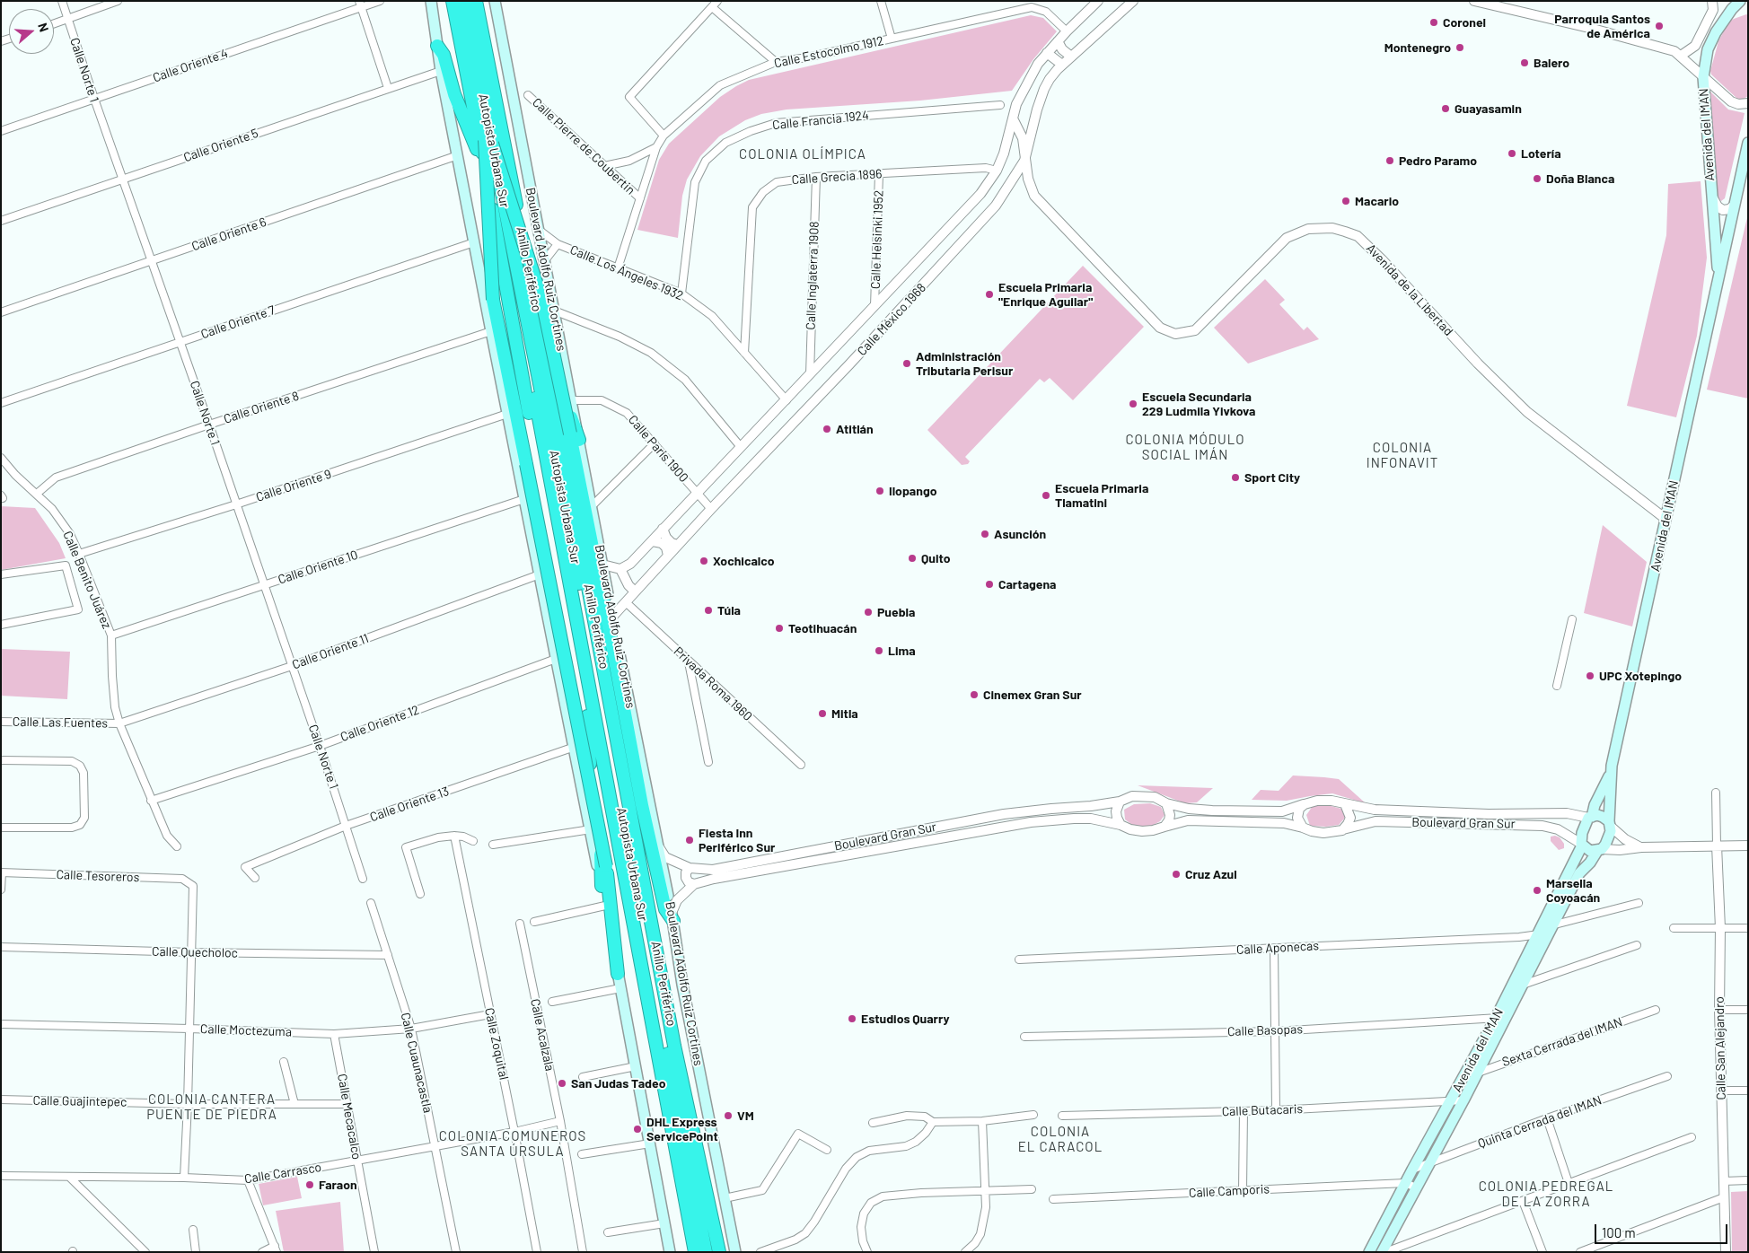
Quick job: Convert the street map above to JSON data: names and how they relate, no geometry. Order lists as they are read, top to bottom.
{
  "streets": {
    "highway": ["Autopista Urbana Sur", "Anillo Periférico"],
    "main road": ["Avenida del IMAN", "Boulevard Adolfo Ruiz Cortines"],
    "street": [
      "Calle Estocolmo 1912",
      "Calle Oriente 4",
      "Calle Norte 1",
      "Calle Francia 1924",
      "Calle Oriente 5",
      "Calle Pierre de Coubertin",
      "Calle Grecia 1896",
      "Calle Oriente 6",
      "Calle Helsinki 1952",
      "Calle Los Ángeles 1932",
      "Calle Inglaterra 1908",
      "Avenida de la Libertad",
      "Calle México 1968",
      "Calle Oriente 7",
      "Calle Oriente 8",
      "Calle París 1900",
      "Calle Oriente 9",
      "Calle Oriente 10",
      "Calle Benito Juárez",
      "Calle Oriente 11",
      "Privada Roma 1960",
      "Calle Las Fuentes",
      "Calle Oriente 12",
      "Calle Oriente 13",
      "Boulevard Gran Sur",
      "Calle Tesoreros",
      "Calle Aponecas",
      "Calle Quecholoc",
      "Calle Moctezuma",
      "Calle Basopas",
      "Calle Acalzala",
      "Sexta Cerrada del IMAN",
      "Calle Zoquital",
      "Calle San Alejandro",
      "Calle Cuaunacastla",
      "Calle Guajintepec",
      "Calle Butacaris",
      "Calle Mecacalco",
      "Quinta Cerrada del IMAN",
      "Calle Carrasco",
      "Calle Camporis"
    ]
  },
  "crossings": [
    ["Calle Estocolmo 1912", "Calle Pierre de Coubertin"],
    ["Calle Estocolmo 1912", "Calle Los Ángeles 1932"],
    ["Calle Estocolmo 1912", "Calle México 1968"],
    ["Calle Oriente 4", "Calle Norte 1"],
    ["Calle Norte 1", "Calle Oriente 5"],
    ["Calle Norte 1", "Calle Oriente 6"],
    ["Calle Norte 1", "Calle Oriente 7"],
    ["Calle Norte 1", "Calle Oriente 8"],
    ["Calle Norte 1", "Calle Oriente 9"],
    ["Calle Norte 1", "Calle Oriente 10"],
    ["Calle Norte 1", "Calle Oriente 11"],
    ["Calle Norte 1", "Calle Oriente 12"],
    ["Calle Norte 1", "Calle Oriente 13"],
    ["Calle Francia 1924", "Calle Los Ángeles 1932"],
    ["Avenida del IMAN", "Avenida de la Libertad"],
    ["Avenida del IMAN", "Boulevard Gran Sur"],
    ["Avenida del IMAN", "Calle Aponecas"],
    ["Avenida del IMAN", "Calle Basopas"],
    ["Avenida del IMAN", "Sexta Cerrada del IMAN"],
    ["Avenida del IMAN", "Calle Butacaris"],
    ["Avenida del IMAN", "Quinta Cerrada del IMAN"],
    ["Avenida del IMAN", "Calle Camporis"],
    ["Calle Grecia 1896", "Calle Helsinki 1952"],
    ["Calle Grecia 1896", "Calle Los Ángeles 1932"],
    ["Calle Grecia 1896", "Calle Inglaterra 1908"],
    ["Calle Grecia 1896", "Calle México 1968"],
    ["Calle Helsinki 1952", "Calle México 1968"],
    ["Boulevard Adolfo Ruiz Cortines", "Calle Los Ángeles 1932"],
    ["Boulevard Adolfo Ruiz Cortines", "Calle México 1968"],
    ["Boulevard Adolfo Ruiz Cortines", "Calle París 1900"],
    ["Boulevard Adolfo Ruiz Cortines", "Boulevard Gran Sur"],
    ["Calle Los Ángeles 1932", "Calle México 1968"],
    ["Calle Inglaterra 1908", "Calle México 1968"],
    ["Avenida de la Libertad", "Calle México 1968"],
    ["Calle México 1968", "Calle París 1900"],
    ["Calle México 1968", "Privada Roma 1960"],
    ["Calle Oriente 8", "Calle Benito Juárez"],
    ["Calle Oriente 9", "Calle Benito Juárez"],
    ["Calle Oriente 10", "Calle Benito Juárez"],
    ["Calle Benito Juárez", "Calle Oriente 11"],
    ["Calle Benito Juárez", "Calle Las Fuentes"],
    ["Calle Benito Juárez", "Calle Oriente 12"],
    ["Calle Oriente 11", "Calle Las Fuentes"],
    ["Calle Tesoreros", "Calle Quecholoc"],
    ["Calle Quecholoc", "Calle Cuaunacastla"],
    ["Calle Moctezuma", "Calle Zoquital"],
    ["Calle Moctezuma", "Calle Cuaunacastla"],
    ["Calle Moctezuma", "Calle Mecacalco"],
    ["Calle Acalzala", "Calle Carrasco"],
    ["Calle Zoquital", "Calle Carrasco"],
    ["Calle Cuaunacastla", "Calle Carrasco"],
    ["Calle Guajintepec", "Calle Mecacalco"],
    ["Calle Mecacalco", "Calle Carrasco"]
  ],
  "districts": [
    "COLONIA OLÍMPICA",
    "COLONIA MÓDULO SOCIAL IMÁN",
    "COLONIA INFONAVIT",
    "COLONIA CANTERA PUENTE DE PIEDRA",
    "COLONIA EL CARACOL",
    "COLONIA COMUNEROS SANTA ÚRSULA",
    "COLONIA PEDREGAL DE LA ZORRA"
  ],
  "places": [
    "Coronel",
    "Parroquia Santos de América",
    "Montenegro",
    "Balero",
    "Guayasamin",
    "Lotería",
    "Pedro Paramo",
    "Doña Blanca",
    "Macario",
    "Escuela Primaria \"Enrique Aguilar\"",
    "Administración Tributaria Perisur",
    "Escuela Secundaria 229 Ludmila Yivkova",
    "Atitlán",
    "Sport City",
    "Ilopango",
    "Escuela Primaria Tlamatini",
    "Asunción",
    "Quito",
    "Xochicalco",
    "Cartagena",
    "Túla",
    "Puebla",
    "Teotihuacán",
    "Lima",
    "UPC Xotepingo",
    "Cinemex Gran Sur",
    "Mitla",
    "Fiesta Inn Periférico Sur",
    "Cruz Azul",
    "Marsella Coyoacán",
    "Estudios Quarry",
    "San Judas Tadeo",
    "VM",
    "DHL Express ServicePoint",
    "Faraon"
  ],
  "scale_bar": "100 m",
  "north": "right"
}
